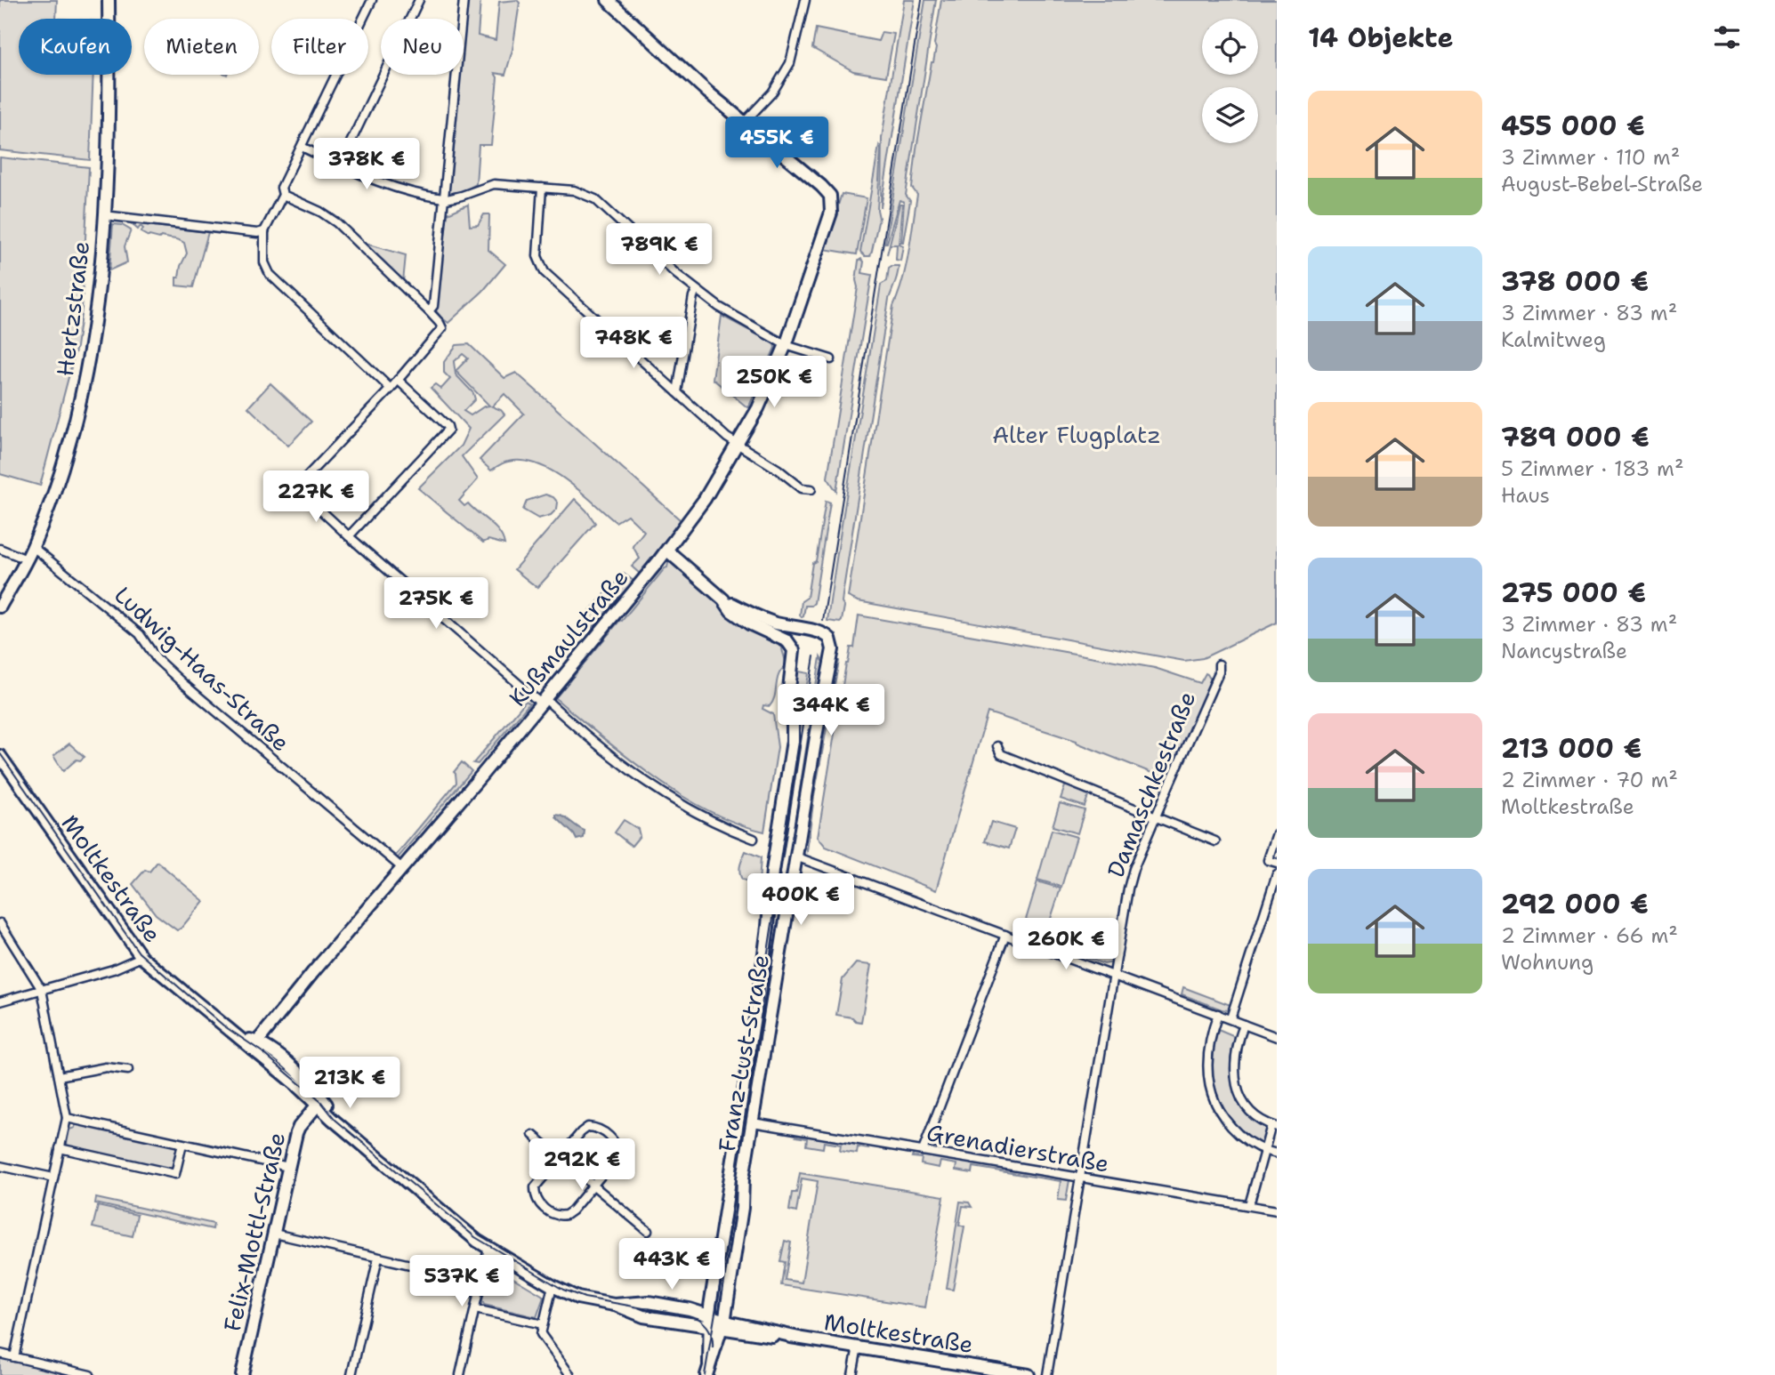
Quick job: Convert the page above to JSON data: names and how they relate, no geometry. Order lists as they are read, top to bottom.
{
  "streets": {
    "street": [
      "Hertzstraße",
      "Kußmaulstraße",
      "Ludwig-Haas-Straße",
      "Damaschkestraße",
      "Moltkestraße",
      "Franz-Lust-Straße",
      "Grenadierstraße",
      "Felix-Mottl-Straße"
    ]
  },
  "crossings": [
    ["Hertzstraße", "Ludwig-Haas-Straße"],
    ["Kußmaulstraße", "Ludwig-Haas-Straße"],
    ["Kußmaulstraße", "Moltkestraße"],
    ["Kußmaulstraße", "Franz-Lust-Straße"],
    ["Damaschkestraße", "Grenadierstraße"],
    ["Moltkestraße", "Franz-Lust-Straße"],
    ["Moltkestraße", "Felix-Mottl-Straße"],
    ["Franz-Lust-Straße", "Grenadierstraße"]
  ],
  "parks": ["Alter Flugplatz"],
  "page": {
    "heading": "14 Objekte",
    "chip": [
      "Kaufen",
      "Mieten",
      "Filter",
      "Neu"
    ],
    "list": [
      {
        "name": "455 000 €",
        "note": "3 Zimmer · 110 m² · August-Bebel-Straße"
      },
      {
        "name": "378 000 €",
        "note": "3 Zimmer · 83 m² · Kalmitweg"
      },
      {
        "name": "789 000 €",
        "note": "5 Zimmer · 183 m² · Haus"
      },
      {
        "name": "275 000 €",
        "note": "3 Zimmer · 83 m² · Nancystraße"
      },
      {
        "name": "213 000 €",
        "note": "2 Zimmer · 70 m² · Moltkestraße"
      },
      {
        "name": "292 000 €",
        "note": "2 Zimmer · 66 m² · Wohnung"
      }
    ],
    "price": [
      "455K €",
      "378K €",
      "789K €",
      "748K €",
      "250K €",
      "227K €",
      "275K €",
      "344K €",
      "400K €",
      "260K €",
      "213K €",
      "292K €",
      "443K €",
      "537K €"
    ]
  }
}
